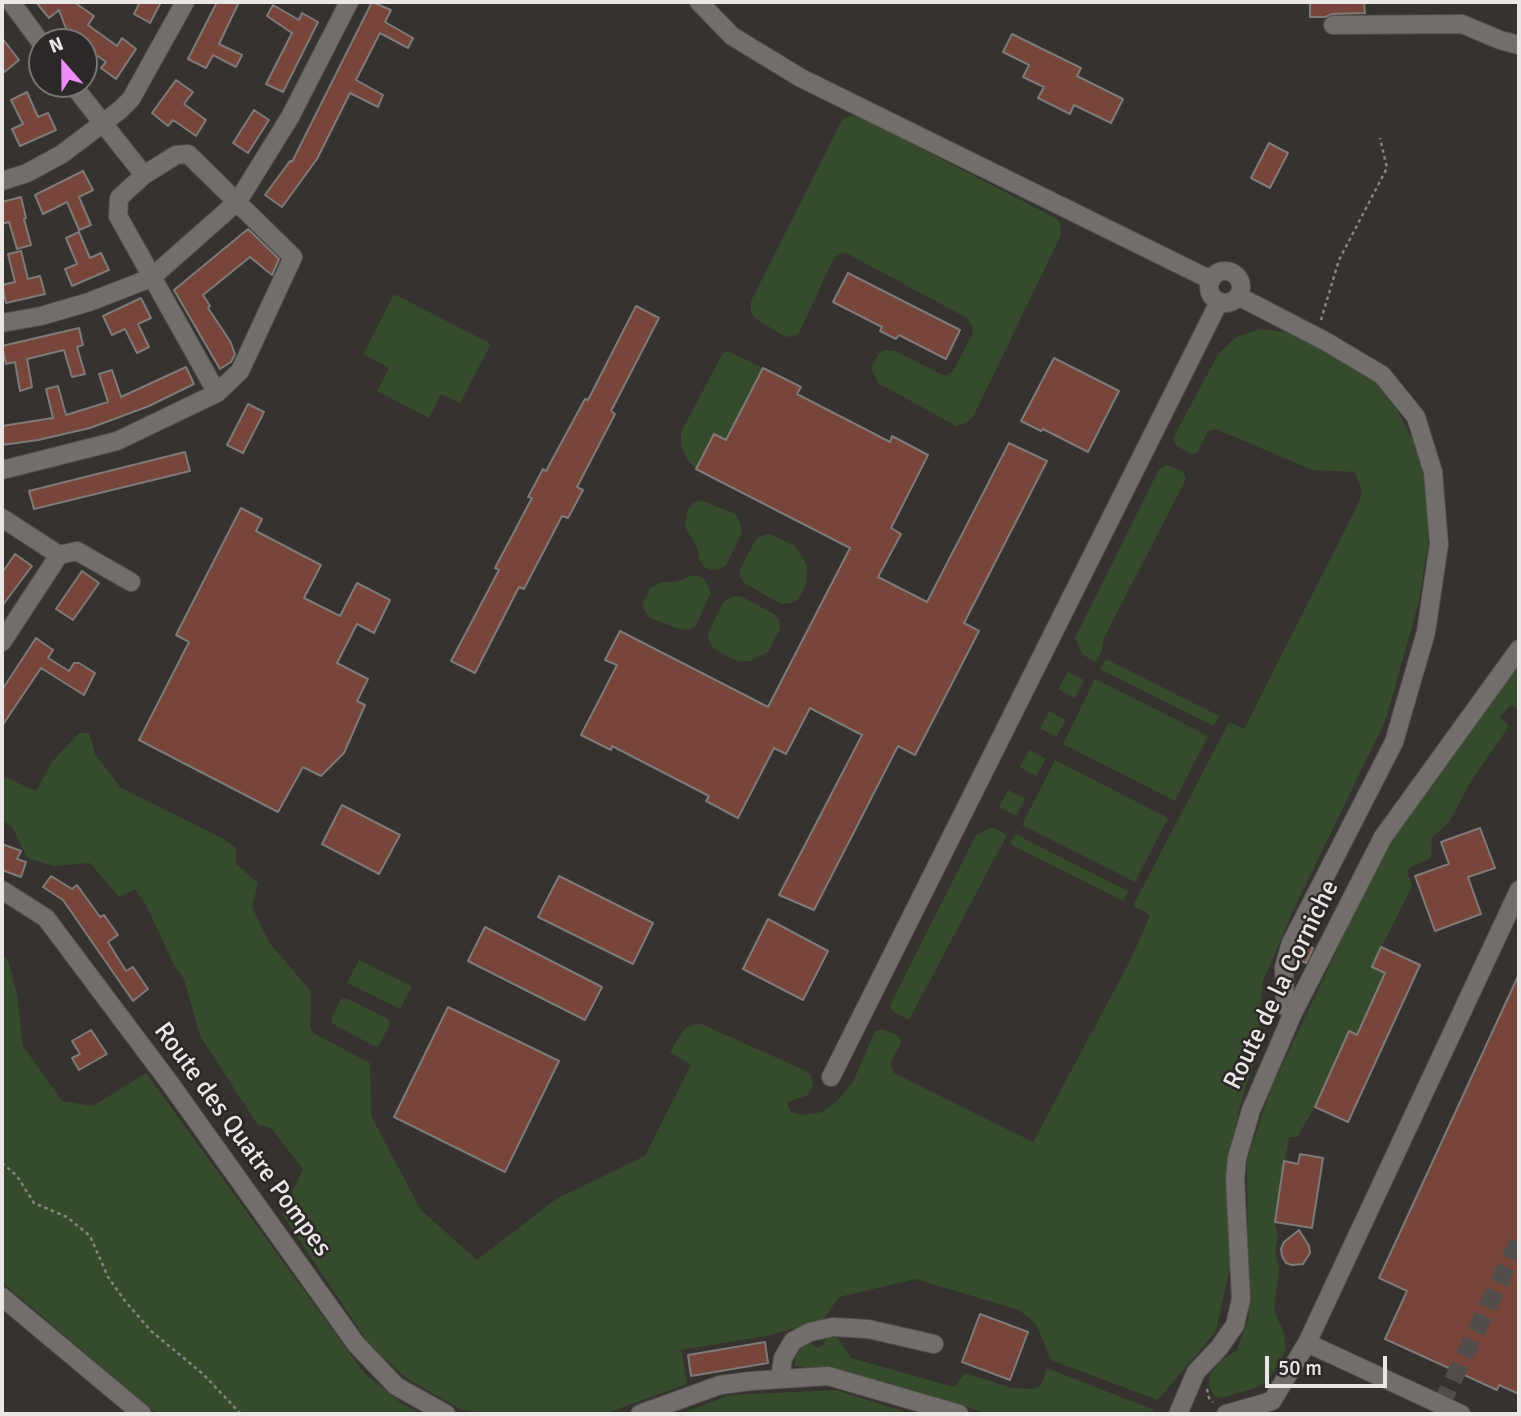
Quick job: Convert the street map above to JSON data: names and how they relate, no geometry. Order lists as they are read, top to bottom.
{
  "streets": {
    "street": ["Route de la Corniche", "Route des Quatre Pompes"]
  },
  "scale_bar": "50 m",
  "north": "top"
}
